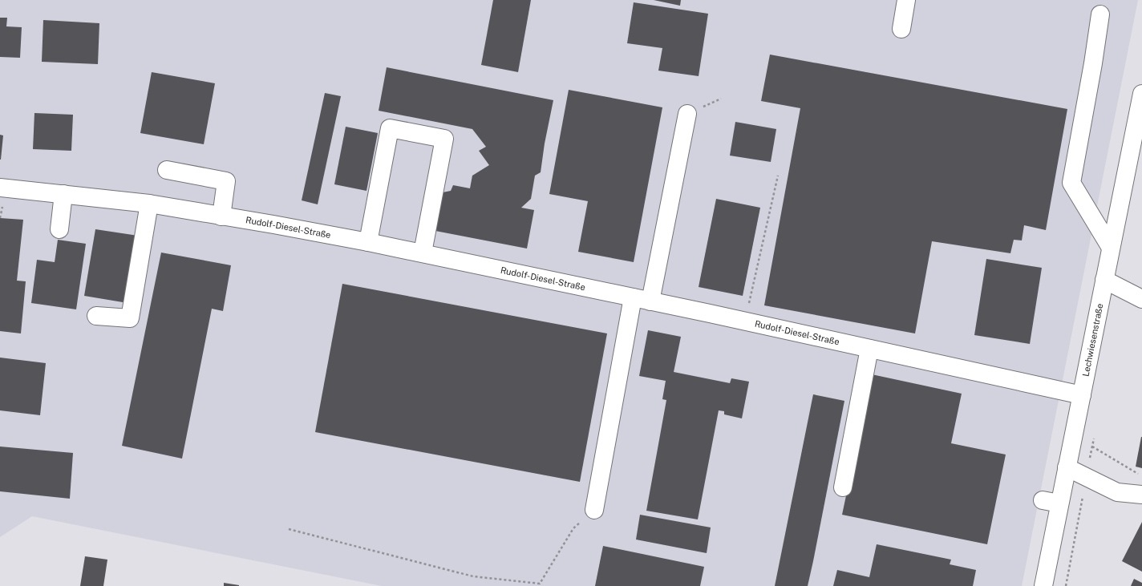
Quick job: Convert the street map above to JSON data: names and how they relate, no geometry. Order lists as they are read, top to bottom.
{
  "streets": {
    "street": ["Rudolf-Diesel-Straße", "Lechwiesenstraße"]
  },
  "crossings": [
    ["Rudolf-Diesel-Straße", "Lechwiesenstraße"]
  ]
}
